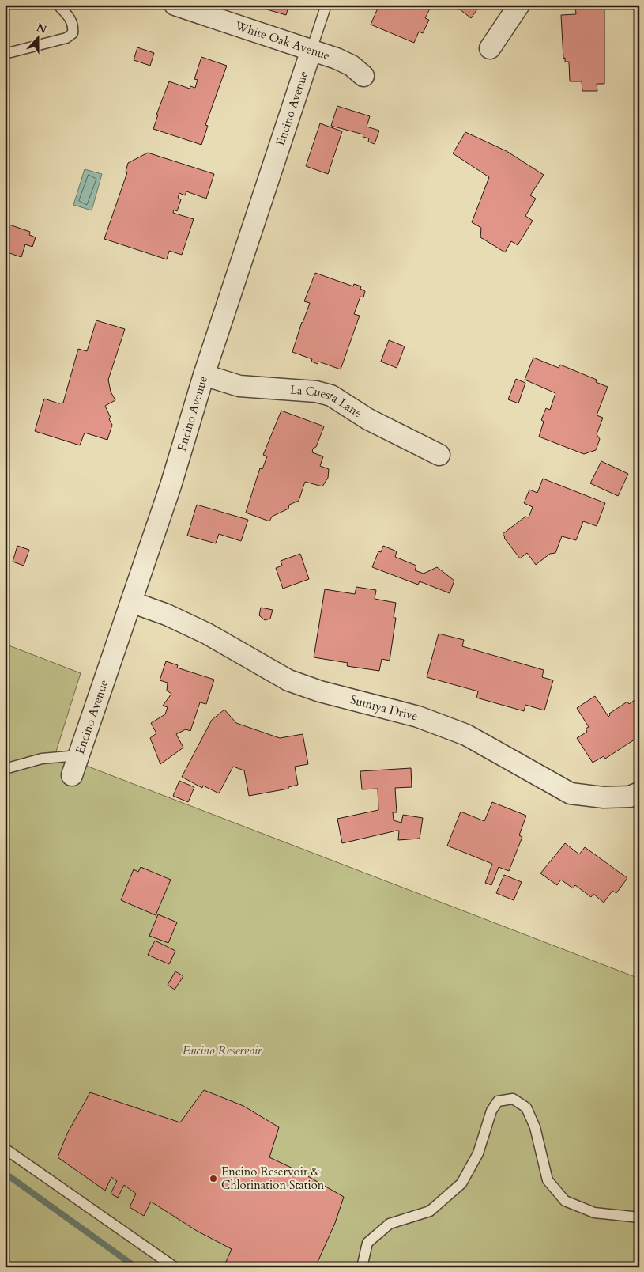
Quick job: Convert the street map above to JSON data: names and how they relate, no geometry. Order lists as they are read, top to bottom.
{
  "streets": {
    "street": [
      "White Oak Avenue",
      "Encino Avenue",
      "La Cuesta Lane",
      "Sumiya Drive"
    ]
  },
  "crossings": [
    ["White Oak Avenue", "Encino Avenue"],
    ["Encino Avenue", "La Cuesta Lane"],
    ["Encino Avenue", "Sumiya Drive"]
  ],
  "parks": ["Encino Reservoir"],
  "places": ["Encino Reservoir & Chlorination Station"],
  "north": "top"
}
